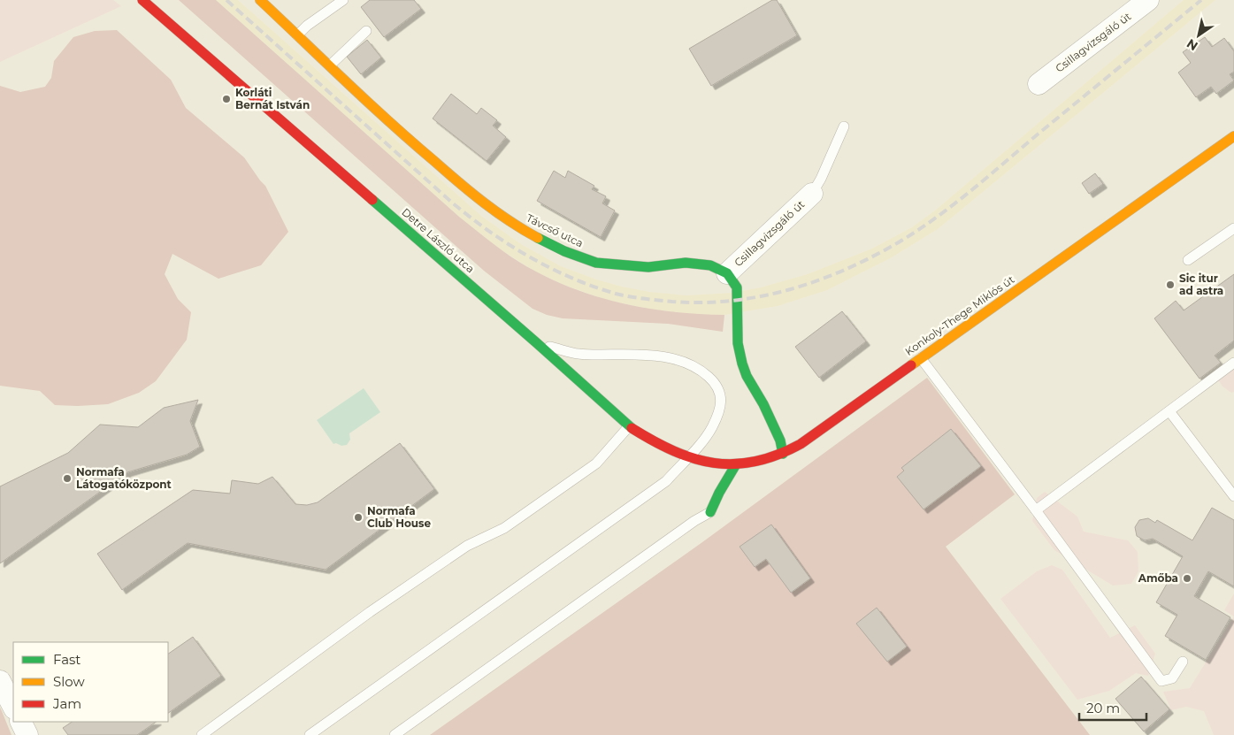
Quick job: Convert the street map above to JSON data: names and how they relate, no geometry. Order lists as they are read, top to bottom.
{
  "streets": {
    "street": [
      "Csillagvizsgáló út",
      "Távcső utca",
      "Detre László utca",
      "Konkoly-Thege Miklós út"
    ]
  },
  "crossings": [
    ["Csillagvizsgáló út", "Távcső utca"],
    ["Detre László utca", "Konkoly-Thege Miklós út"]
  ],
  "places": [
    "Korláti Bernát István",
    "Sic itur ad astra",
    "Normafa Látogatóközpont",
    "Normafa Club House",
    "Amőba"
  ],
  "legend": ["Fast", "Slow", "Jam"],
  "scale_bar": "20 m",
  "north": "bottom left"
}
